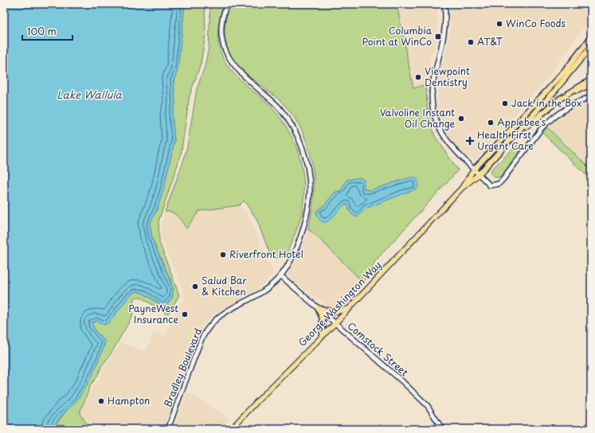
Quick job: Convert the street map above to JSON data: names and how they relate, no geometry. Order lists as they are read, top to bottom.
{
  "streets": {
    "highway": ["George Washington Way"],
    "street": ["Comstock Street", "Bradley Boulevard"]
  },
  "crossings": [
    ["George Washington Way", "Comstock Street"],
    ["Comstock Street", "Bradley Boulevard"]
  ],
  "water": ["Lake Wallula"],
  "places": {
    "other": [
      "WinCo Foods",
      "AT&T",
      "Viewpoint Dentistry",
      "Jack in the Box",
      "Valvoline Instant Oil Change",
      "Applebee's",
      "Riverfront Hotel",
      "Salud Bar & Kitchen",
      "PayneWest Insurance",
      "Hampton"
    ],
    "transit": ["Columbia Point at WinCo"],
    "health": ["Health First Urgent Care"]
  },
  "scale_bar": "100 m"
}
